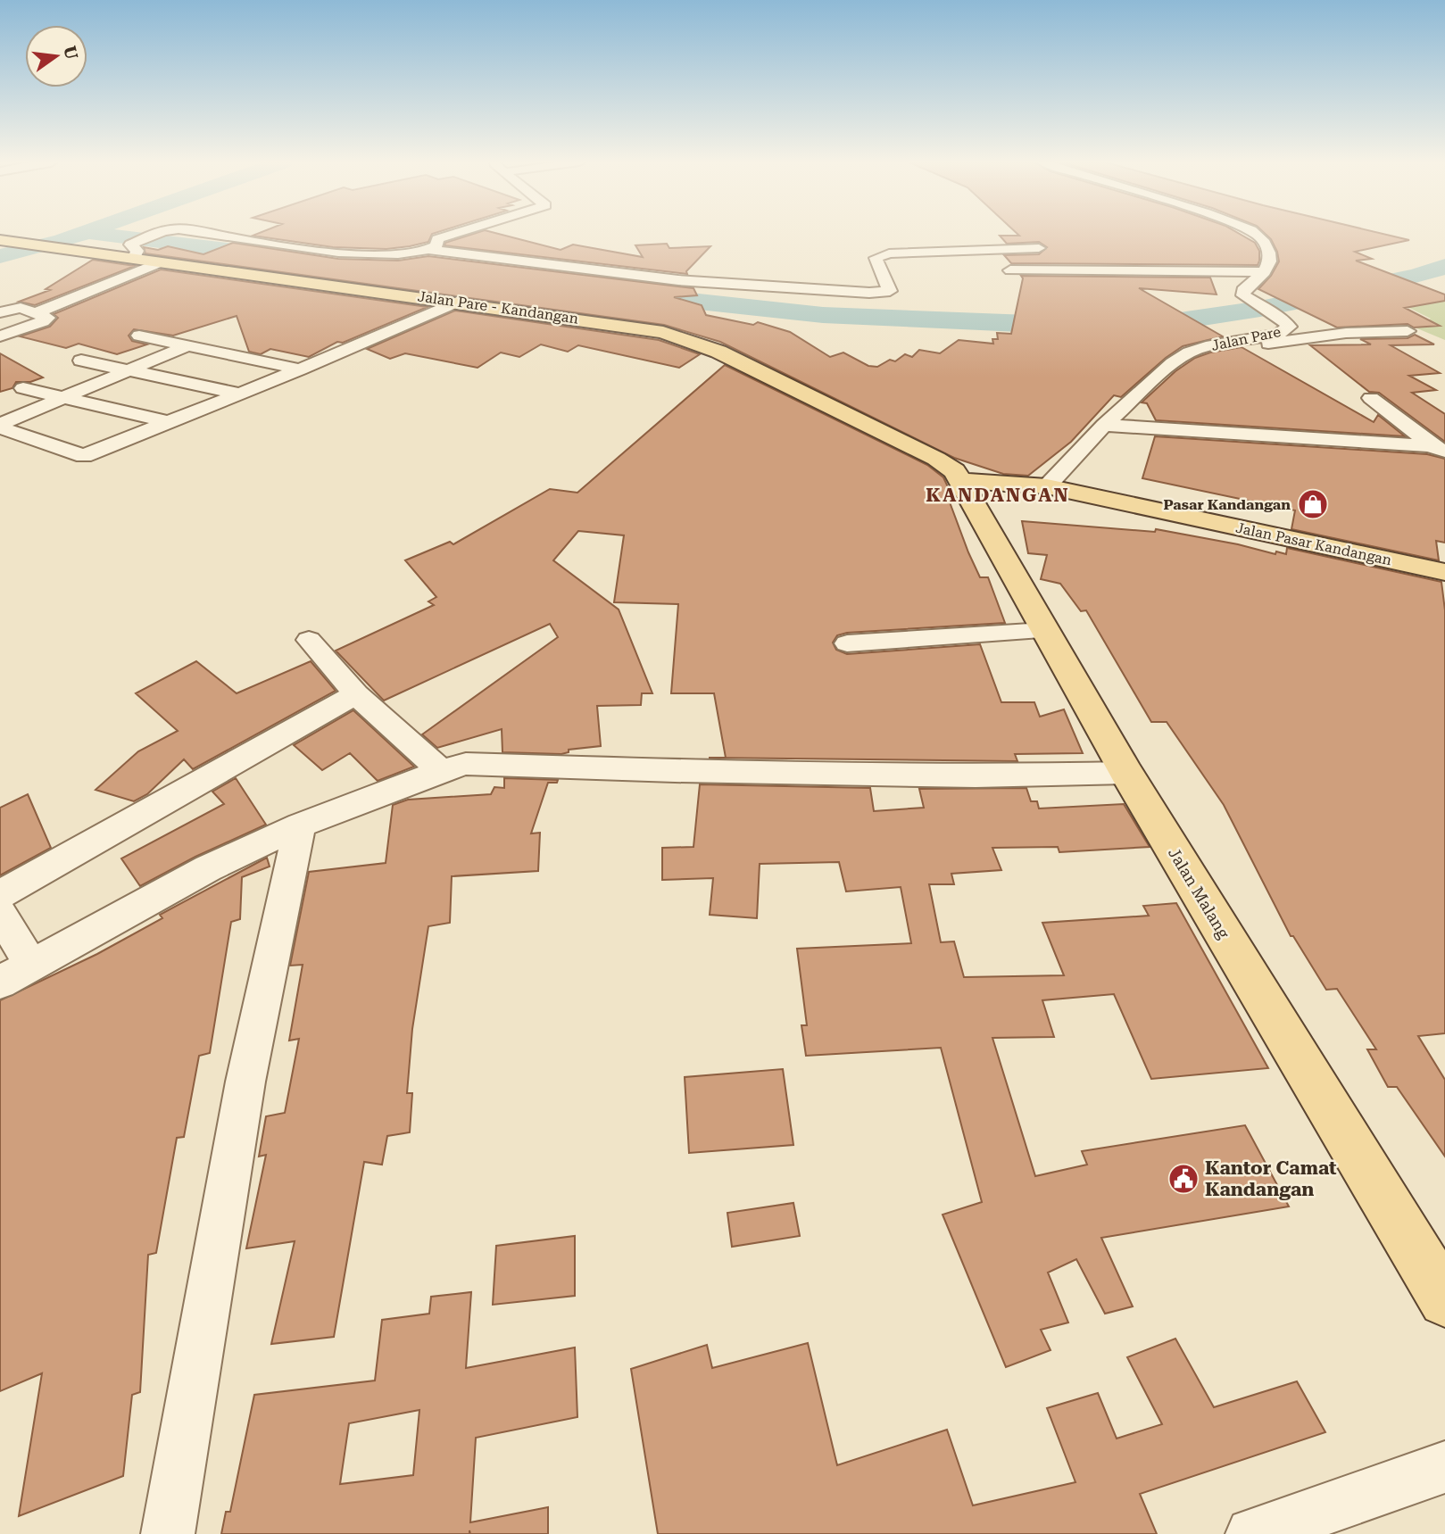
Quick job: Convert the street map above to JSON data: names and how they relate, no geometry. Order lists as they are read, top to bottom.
{
  "streets": {
    "main road": ["Jalan Pare - Kandangan", "Jalan Pasar Kandangan", "Jalan Malang"],
    "street": ["Jalan Pare"]
  },
  "crossings": [
    ["Jalan Pare - Kandangan", "Jalan Pasar Kandangan"],
    ["Jalan Pare - Kandangan", "Jalan Malang"],
    ["Jalan Pare", "Jalan Pasar Kandangan"],
    ["Jalan Pasar Kandangan", "Jalan Malang"]
  ],
  "districts": ["KANDANGAN"],
  "places": {
    "shop": ["Pasar Kandangan"],
    "public building": ["Kantor Camat Kandangan"]
  },
  "north": "right"
}
